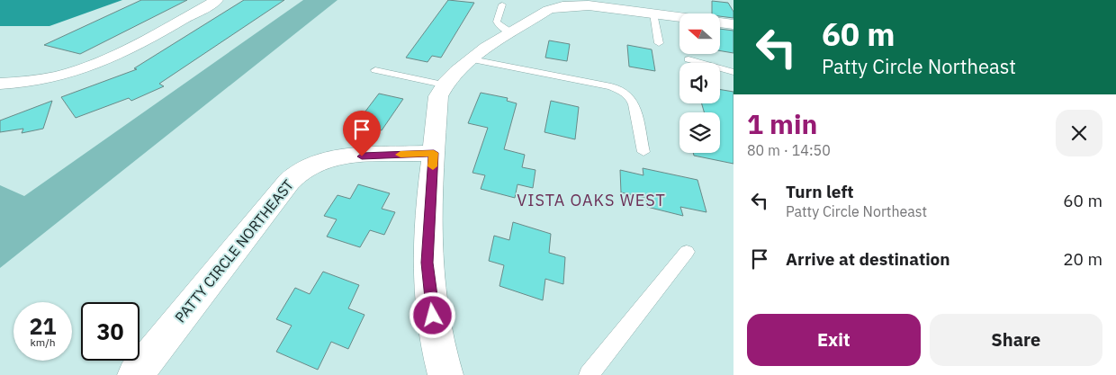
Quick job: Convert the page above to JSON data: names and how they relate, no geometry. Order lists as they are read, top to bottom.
{
  "streets": {
    "street": ["PATTY CIRCLE NORTHEAST"]
  },
  "districts": ["VISTA OAKS WEST"],
  "north": "left",
  "page": {
    "turn": ["60 m", "Patty Circle Northeast"],
    "heading": ["1 min", "80 m · 14:50"],
    "list": [
      {
        "name": "Turn left",
        "note": "Patty Circle Northeast",
        "value": "60 m"
      },
      {
        "name": "Arrive at destination",
        "value": "20 m"
      }
    ],
    "speed": "21 km/h",
    "limit": "30",
    "buttons": ["Exit", "Share"]
  }
}
